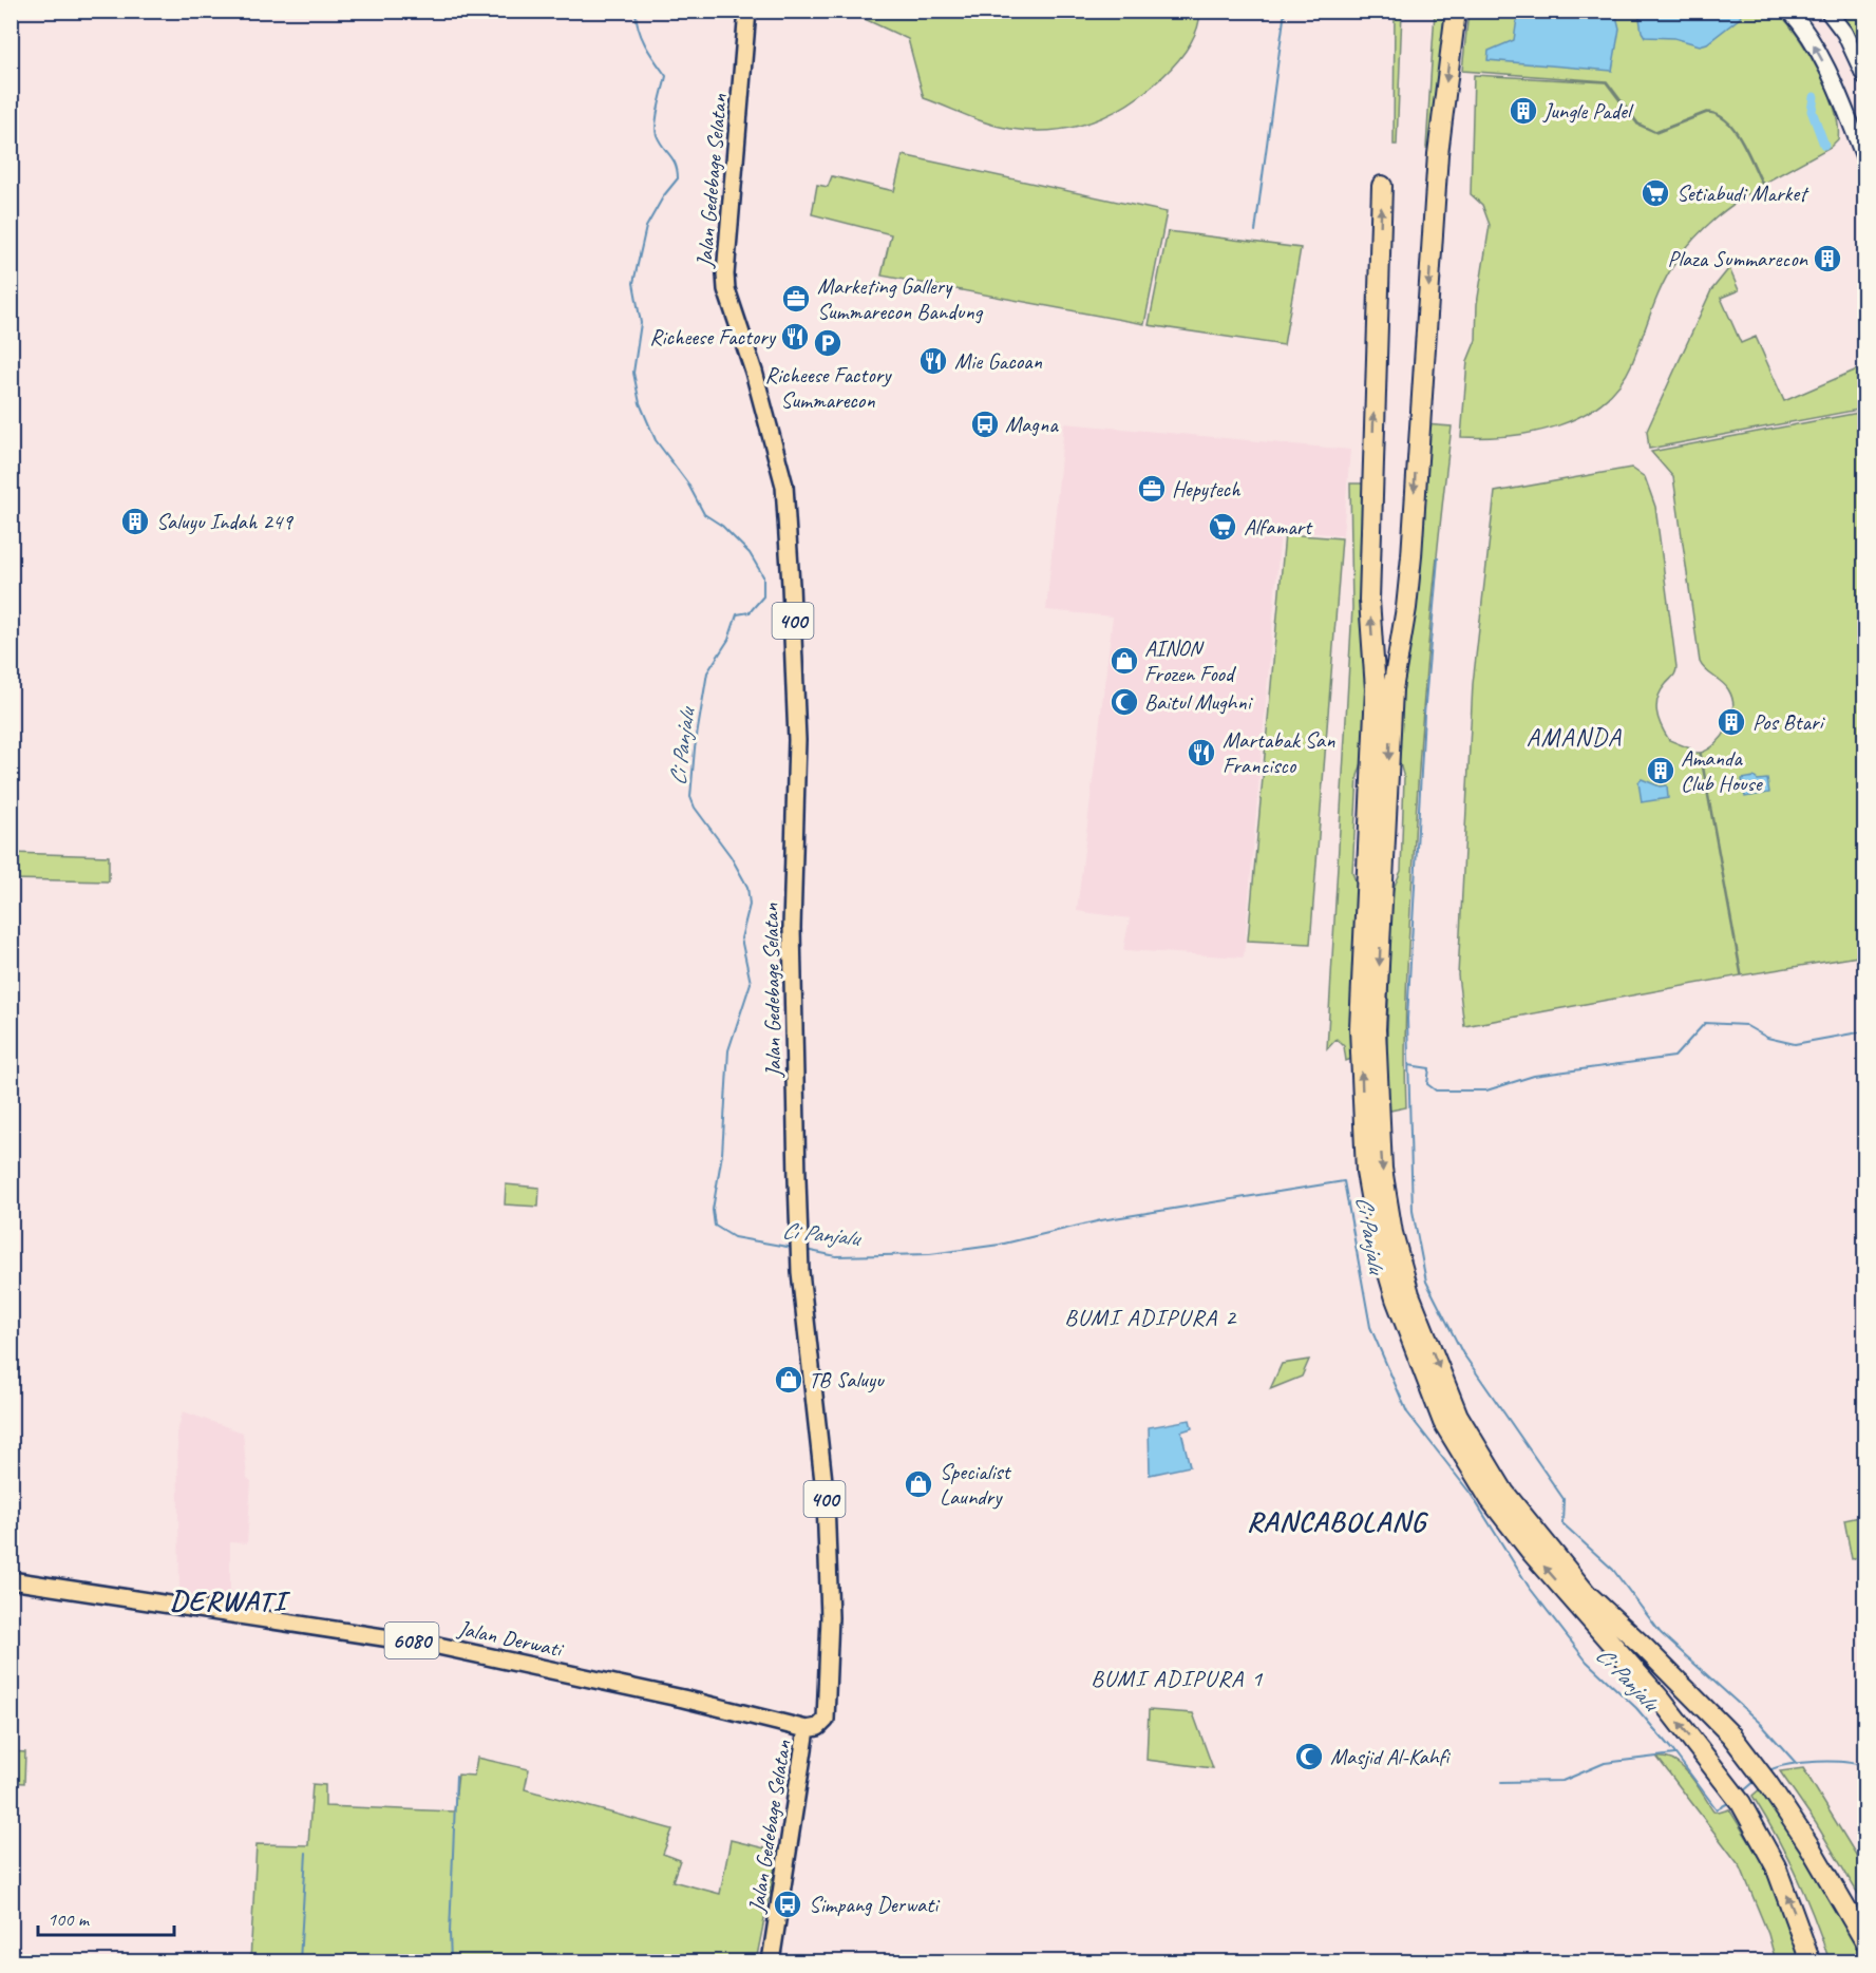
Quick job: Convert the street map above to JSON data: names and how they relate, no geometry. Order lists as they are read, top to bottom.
{
  "streets": {
    "main road": [
      "Jalan Gedebage Selatan",
      "400",
      "Jalan Derwati",
      "6080"
    ]
  },
  "crossings": [
    ["Jalan Gedebage Selatan", "Jalan Derwati"]
  ],
  "districts": [
    "AMANDA",
    "BUMI ADIPURA 2",
    "RANCABOLANG",
    "DERWATI",
    "BUMI ADIPURA 1"
  ],
  "water": ["Ci Panjalu"],
  "places": {
    "building": [
      "Jungle Padel",
      "Plaza Summarecon",
      "Saluyu Indah 249",
      "Pos Btari",
      "Amanda Club House"
    ],
    "supermarket": ["Setiabudi Market", "Alfamart"],
    "office": ["Marketing Gallery Summarecon Bandung", "Hepytech"],
    "restaurant": ["Richeese Factory", "Mie Gacoan", "Martabak San Francisco"],
    "parking": ["Richeese Factory Summarecon"],
    "bus stop": ["Magna", "Simpang Derwati"],
    "shop": ["AINON Frozen Food", "TB Saluyu", "Specialist Laundry"],
    "mosque": ["Baitul Mughni", "Masjid Al-Kahfi"]
  },
  "scale_bar": "100 m"
}
